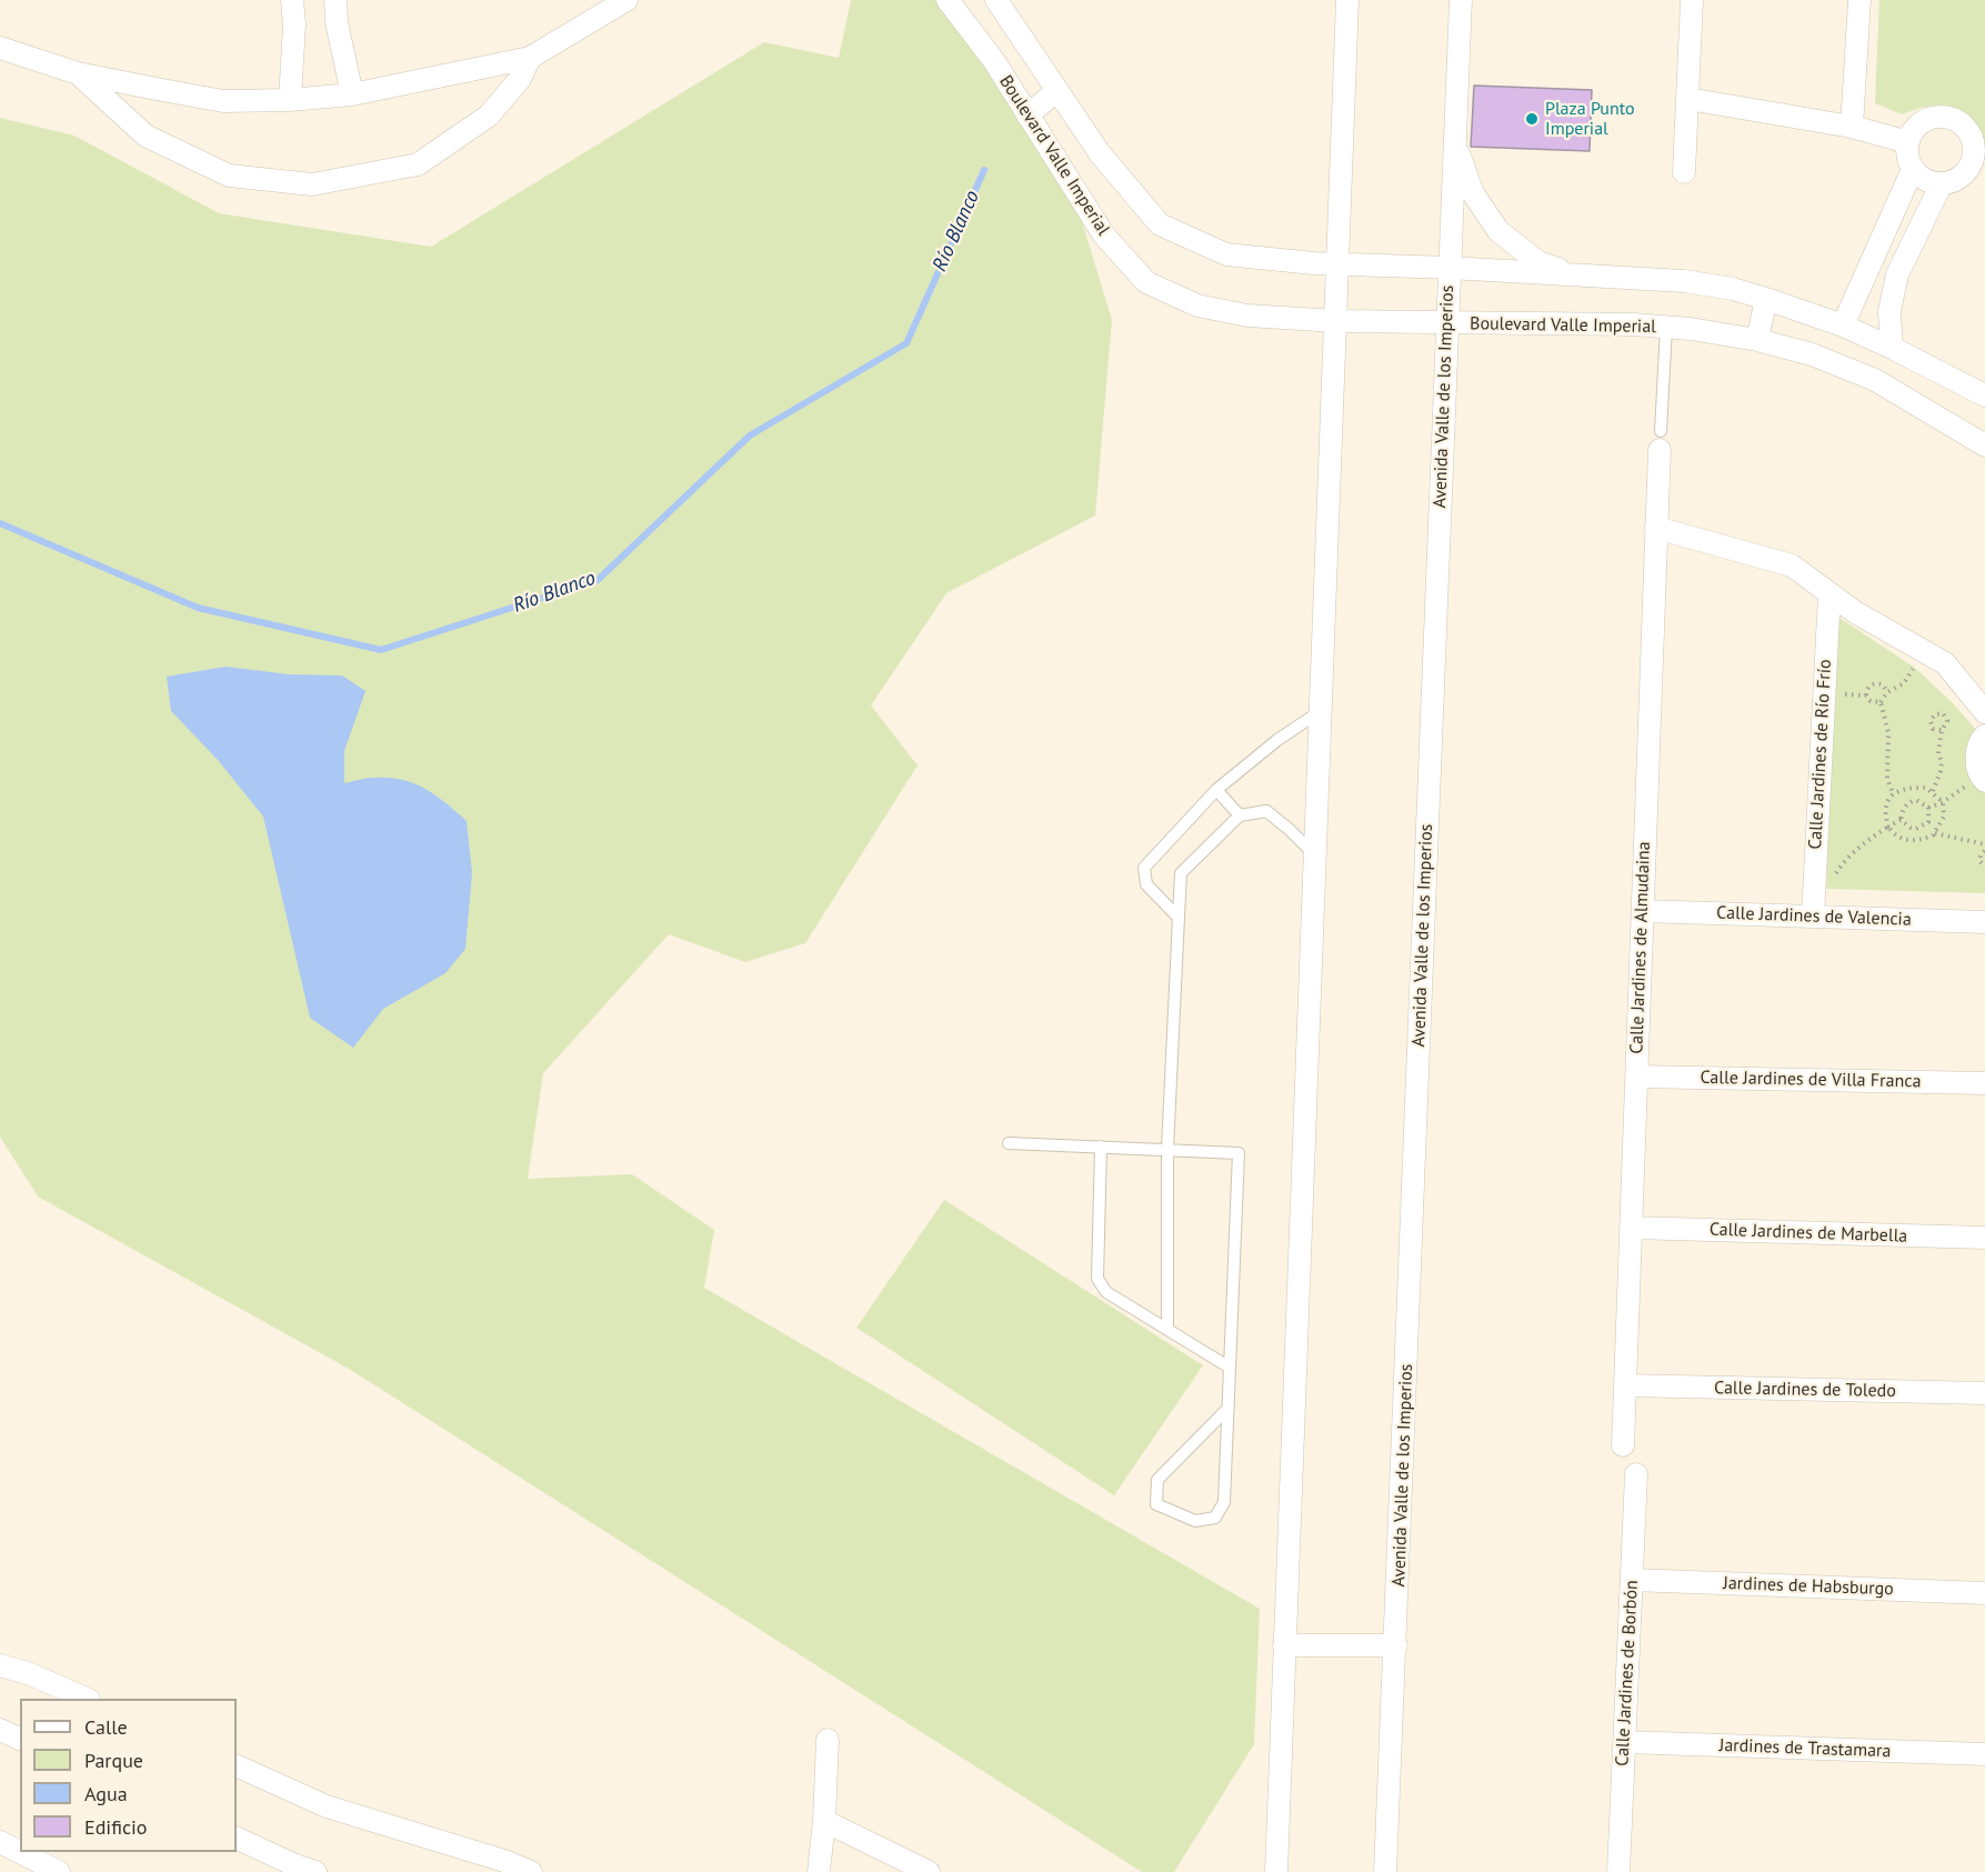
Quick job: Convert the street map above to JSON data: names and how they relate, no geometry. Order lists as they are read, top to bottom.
{
  "streets": {
    "street": [
      "Boulevard Valle Imperial",
      "Avenida Valle de los Imperios",
      "Calle Jardines de Río Frío",
      "Calle Jardines de Valencia",
      "Calle Jardines de Almudaina",
      "Calle Jardines de Villa Franca",
      "Calle Jardines de Marbella",
      "Calle Jardines de Toledo",
      "Jardines de Habsburgo",
      "Calle Jardines de Borbón",
      "Jardines de Trastamara"
    ]
  },
  "crossings": [
    ["Boulevard Valle Imperial", "Avenida Valle de los Imperios"],
    ["Calle Jardines de Río Frío", "Calle Jardines de Valencia"],
    ["Calle Jardines de Valencia", "Calle Jardines de Almudaina"],
    ["Calle Jardines de Almudaina", "Calle Jardines de Villa Franca"],
    ["Calle Jardines de Almudaina", "Calle Jardines de Marbella"],
    ["Calle Jardines de Almudaina", "Calle Jardines de Toledo"],
    ["Jardines de Habsburgo", "Calle Jardines de Borbón"],
    ["Calle Jardines de Borbón", "Jardines de Trastamara"]
  ],
  "water": ["Río Blanco"],
  "places": ["Plaza Punto Imperial"],
  "legend": [
    "Calle",
    "Parque",
    "Agua",
    "Edificio"
  ]
}
